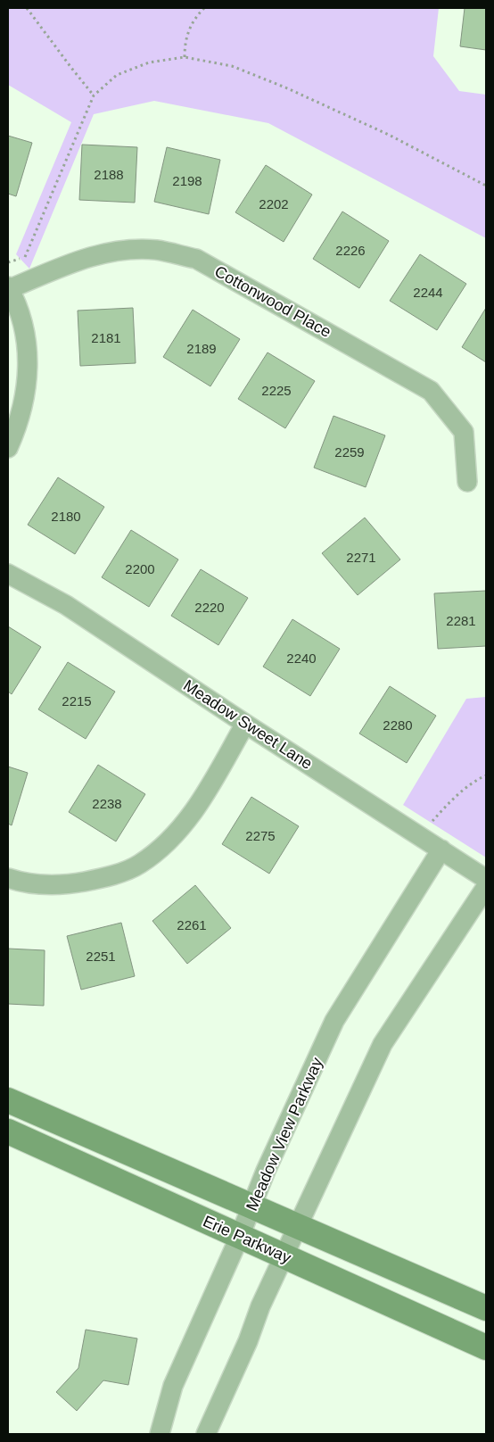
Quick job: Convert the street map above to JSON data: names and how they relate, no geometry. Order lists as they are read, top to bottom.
{
  "streets": {
    "main road": ["Erie Parkway"],
    "street": ["Cottonwood Place", "Meadow Sweet Lane", "Meadow View Parkway"]
  },
  "crossings": [
    ["Meadow Sweet Lane", "Meadow View Parkway"],
    ["Meadow View Parkway", "Erie Parkway"]
  ],
  "house_numbers": [
    "2188",
    "2198",
    "2202",
    "2226",
    "2244",
    "2181",
    "2189",
    "2225",
    "2259",
    "2180",
    "2271",
    "2200",
    "2220",
    "2281",
    "2240",
    "2215",
    "2280",
    "2238",
    "2275",
    "2261",
    "2251"
  ]
}
